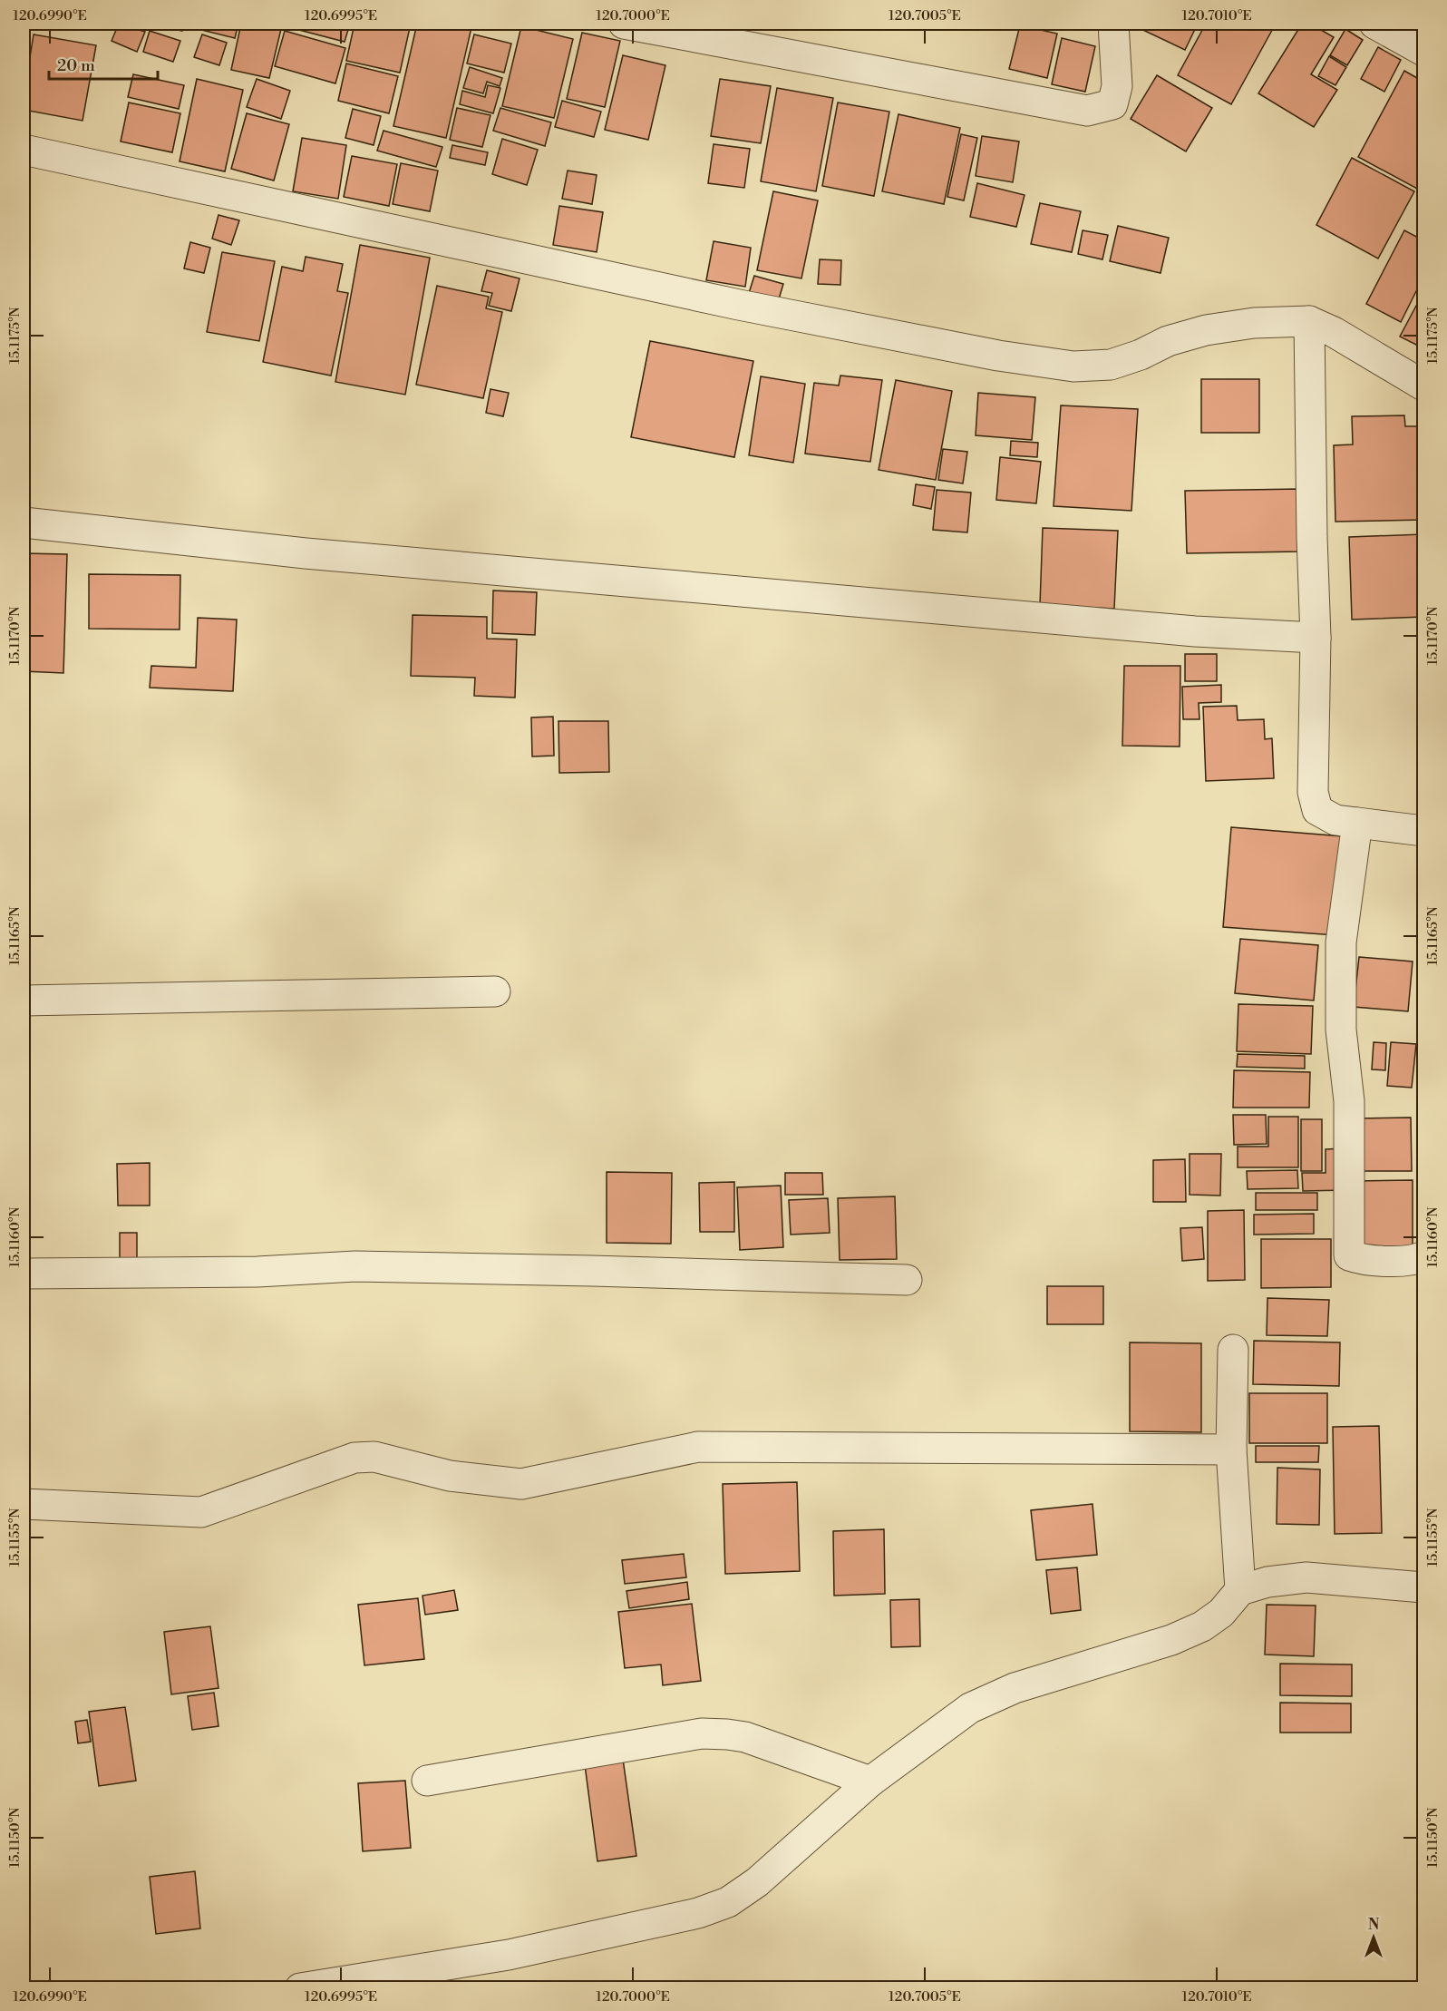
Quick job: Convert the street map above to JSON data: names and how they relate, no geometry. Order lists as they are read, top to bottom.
{
  "scale_bar": "20 m",
  "north": "top",
  "coordinates": [
    "120.6990°E",
    "120.6995°E",
    "120.7000°E",
    "120.7005°E",
    "120.7010°E",
    "15.1175°N",
    "15.1170°N",
    "15.1165°N",
    "15.1160°N",
    "15.1155°N",
    "15.1150°N"
  ]
}
